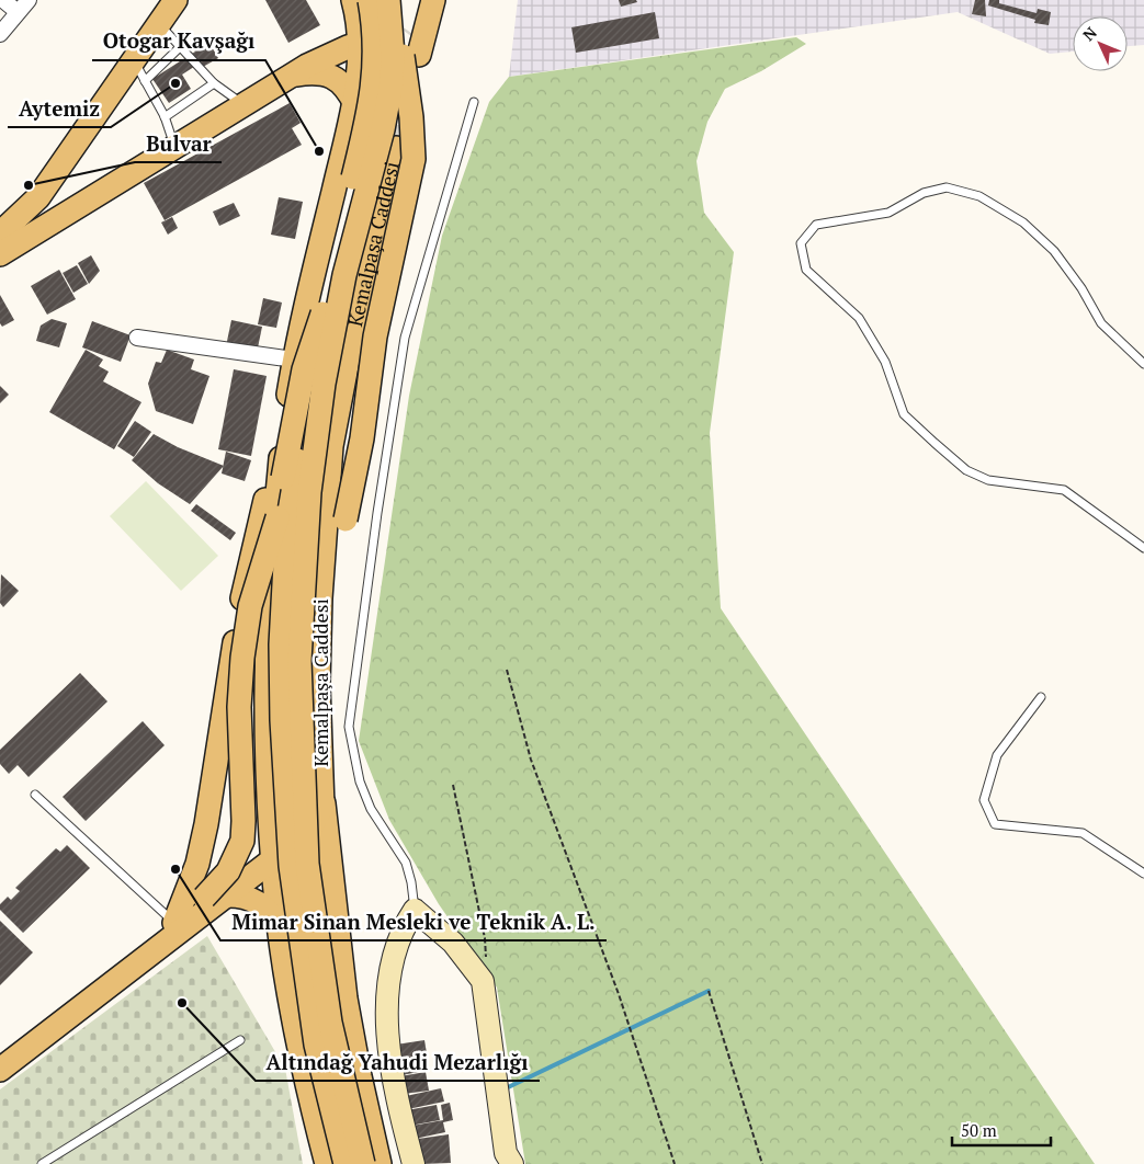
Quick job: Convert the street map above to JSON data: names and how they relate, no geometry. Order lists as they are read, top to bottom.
{
  "streets": {
    "main road": ["Kemalpaşa Caddesi"]
  },
  "places": [
    "Aytemiz",
    "Otogar Kavşağı",
    "Bulvar",
    "Mimar Sinan Mesleki ve Teknik A. L.",
    "Altındağ Yahudi Mezarlığı"
  ],
  "scale_bar": "50 m",
  "north": "top left"
}
